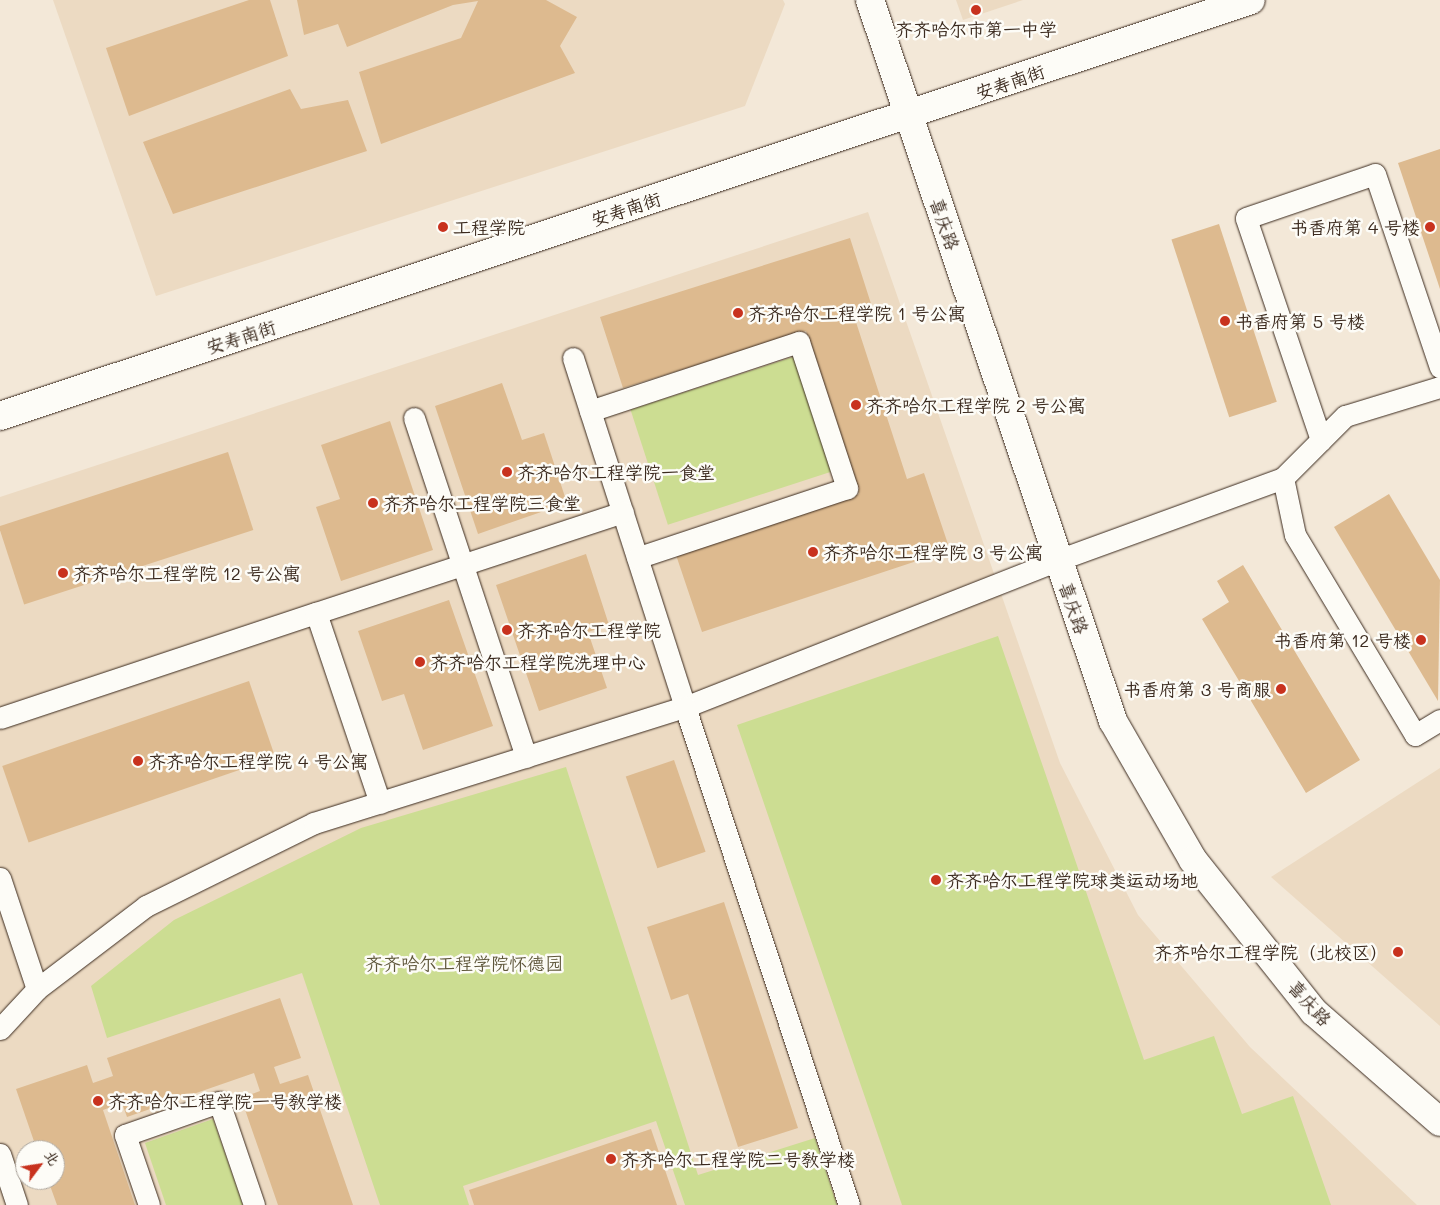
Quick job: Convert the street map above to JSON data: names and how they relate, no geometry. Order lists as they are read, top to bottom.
{
  "streets": {
    "street": ["安寿南街", "喜庆路"]
  },
  "crossings": [
    ["安寿南街", "喜庆路"]
  ],
  "parks": ["齐齐哈尔工程学院怀德园"],
  "places": [
    "齐齐哈尔市第一中学",
    "工程学院",
    "书香府第 4 号楼",
    "齐齐哈尔工程学院 1 号公寓",
    "书香府第 5 号楼",
    "齐齐哈尔工程学院 2 号公寓",
    "齐齐哈尔工程学院一食堂",
    "齐齐哈尔工程学院三食堂",
    "齐齐哈尔工程学院 3 号公寓",
    "齐齐哈尔工程学院 12 号公寓",
    "齐齐哈尔工程学院",
    "书香府第 12 号楼",
    "齐齐哈尔工程学院洗理中心",
    "书香府第 3 号商服",
    "齐齐哈尔工程学院 4 号公寓",
    "齐齐哈尔工程学院球类运动场地",
    "齐齐哈尔工程学院（北校区）",
    "齐齐哈尔工程学院一号教学楼",
    "齐齐哈尔工程学院二号教学楼"
  ],
  "north": "top right"
}
